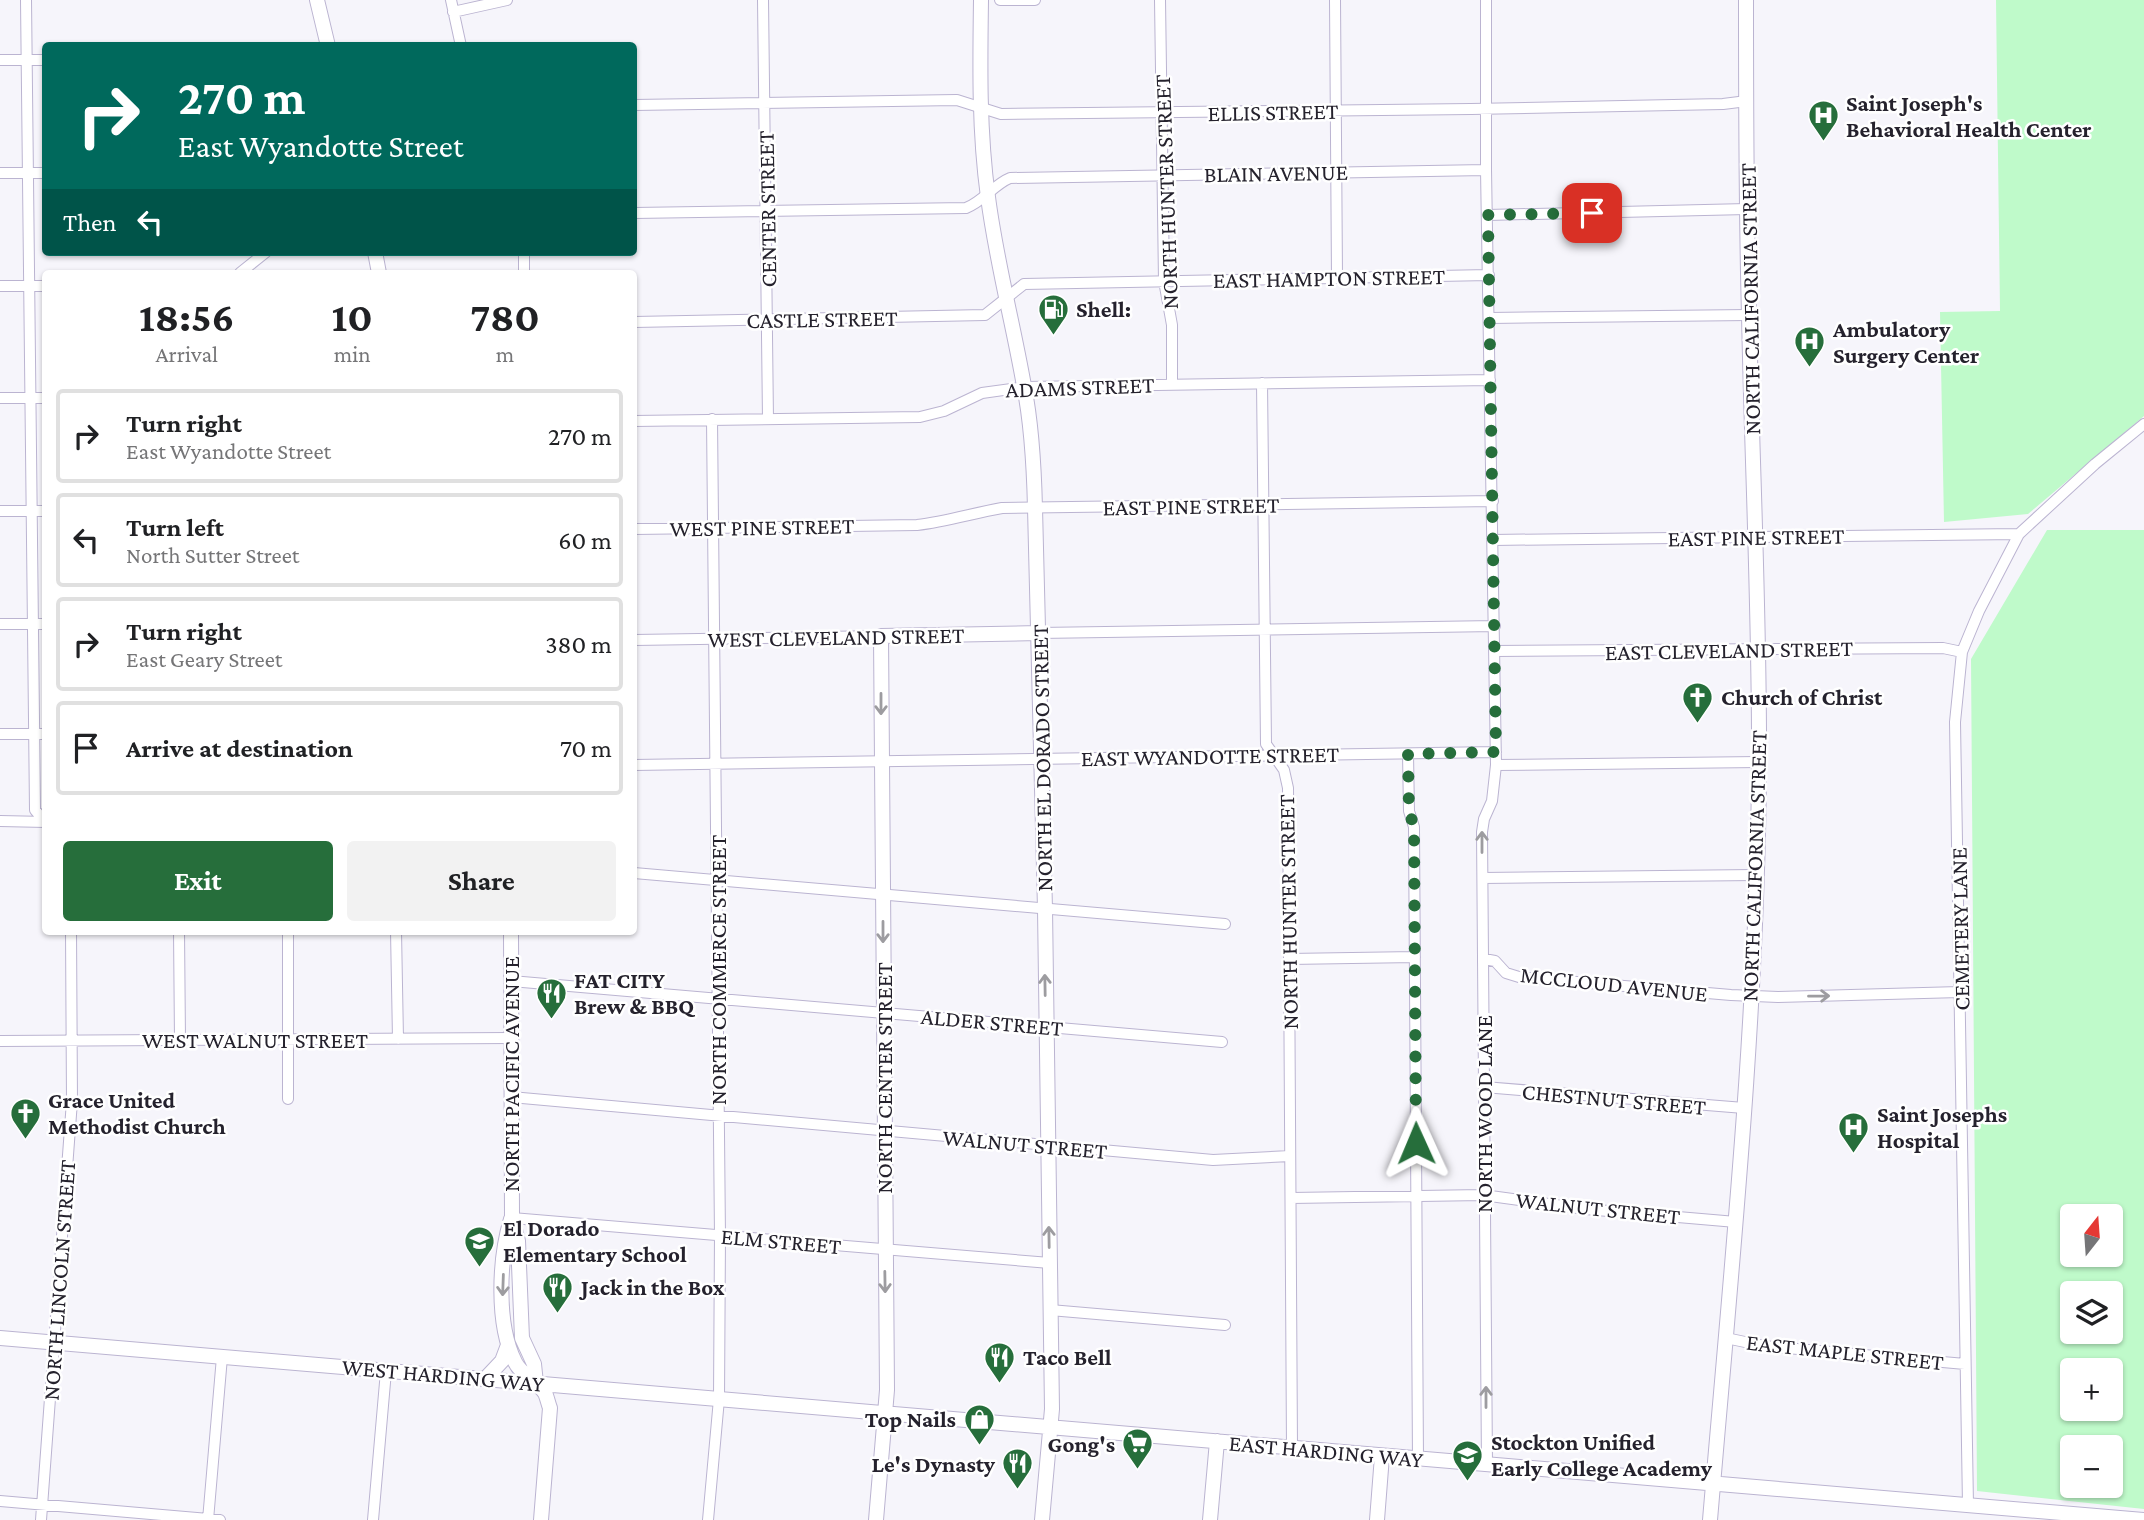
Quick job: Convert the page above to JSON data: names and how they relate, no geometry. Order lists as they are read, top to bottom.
{
  "streets": {
    "street": [
      "ELLIS STREET",
      "BLAIN AVENUE",
      "NORTH HUNTER STREET",
      "CENTER STREET",
      "EAST HAMPTON STREET",
      "NORTH CALIFORNIA STREET",
      "CASTLE STREET",
      "ADAMS STREET",
      "EAST PINE STREET",
      "WEST PINE STREET",
      "WEST CLEVELAND STREET",
      "EAST CLEVELAND STREET",
      "EAST WYANDOTTE STREET",
      "NORTH EL DORADO STREET",
      "CEMETERY LANE",
      "NORTH COMMERCE STREET",
      "MCCLOUD AVENUE",
      "ALDER STREET",
      "WEST WALNUT STREET",
      "NORTH PACIFIC AVENUE",
      "NORTH CENTER STREET",
      "CHESTNUT STREET",
      "NORTH WOOD LANE",
      "WALNUT STREET",
      "ELM STREET",
      "NORTH LINCOLN STREET",
      "EAST MAPLE STREET",
      "WEST HARDING WAY",
      "EAST HARDING WAY"
    ]
  },
  "crossings": [
    ["ELLIS STREET", "NORTH HUNTER STREET"],
    ["ELLIS STREET", "CENTER STREET"],
    ["ELLIS STREET", "NORTH CALIFORNIA STREET"],
    ["ELLIS STREET", "NORTH EL DORADO STREET"],
    ["ELLIS STREET", "NORTH WOOD LANE"],
    ["BLAIN AVENUE", "NORTH HUNTER STREET"],
    ["BLAIN AVENUE", "CENTER STREET"],
    ["BLAIN AVENUE", "NORTH EL DORADO STREET"],
    ["BLAIN AVENUE", "NORTH WOOD LANE"],
    ["NORTH HUNTER STREET", "EAST HAMPTON STREET"],
    ["NORTH HUNTER STREET", "ADAMS STREET"],
    ["NORTH HUNTER STREET", "EAST PINE STREET"],
    ["NORTH HUNTER STREET", "EAST WYANDOTTE STREET"],
    ["NORTH HUNTER STREET", "WALNUT STREET"],
    ["NORTH HUNTER STREET", "EAST HARDING WAY"],
    ["CENTER STREET", "CASTLE STREET"],
    ["CENTER STREET", "ADAMS STREET"],
    ["EAST HAMPTON STREET", "CASTLE STREET"],
    ["EAST HAMPTON STREET", "NORTH EL DORADO STREET"],
    ["EAST HAMPTON STREET", "NORTH WOOD LANE"],
    ["NORTH CALIFORNIA STREET", "EAST PINE STREET"],
    ["NORTH CALIFORNIA STREET", "EAST CLEVELAND STREET"],
    ["NORTH CALIFORNIA STREET", "MCCLOUD AVENUE"],
    ["NORTH CALIFORNIA STREET", "CHESTNUT STREET"],
    ["NORTH CALIFORNIA STREET", "WALNUT STREET"],
    ["NORTH CALIFORNIA STREET", "EAST MAPLE STREET"],
    ["NORTH CALIFORNIA STREET", "EAST HARDING WAY"],
    ["CASTLE STREET", "NORTH EL DORADO STREET"],
    ["ADAMS STREET", "NORTH EL DORADO STREET"],
    ["ADAMS STREET", "NORTH COMMERCE STREET"],
    ["ADAMS STREET", "NORTH WOOD LANE"],
    ["EAST PINE STREET", "WEST PINE STREET"],
    ["EAST PINE STREET", "NORTH EL DORADO STREET"],
    ["EAST PINE STREET", "CEMETERY LANE"],
    ["EAST PINE STREET", "NORTH WOOD LANE"],
    ["WEST PINE STREET", "NORTH COMMERCE STREET"],
    ["WEST CLEVELAND STREET", "NORTH EL DORADO STREET"],
    ["WEST CLEVELAND STREET", "NORTH COMMERCE STREET"],
    ["WEST CLEVELAND STREET", "NORTH CENTER STREET"],
    ["EAST CLEVELAND STREET", "CEMETERY LANE"],
    ["EAST CLEVELAND STREET", "NORTH WOOD LANE"],
    ["EAST WYANDOTTE STREET", "NORTH EL DORADO STREET"],
    ["EAST WYANDOTTE STREET", "NORTH COMMERCE STREET"],
    ["EAST WYANDOTTE STREET", "NORTH CENTER STREET"],
    ["EAST WYANDOTTE STREET", "NORTH WOOD LANE"],
    ["NORTH EL DORADO STREET", "ALDER STREET"],
    ["NORTH EL DORADO STREET", "WALNUT STREET"],
    ["NORTH EL DORADO STREET", "ELM STREET"],
    ["NORTH EL DORADO STREET", "EAST HARDING WAY"],
    ["CEMETERY LANE", "MCCLOUD AVENUE"],
    ["CEMETERY LANE", "EAST MAPLE STREET"],
    ["CEMETERY LANE", "EAST HARDING WAY"],
    ["NORTH COMMERCE STREET", "ALDER STREET"],
    ["NORTH COMMERCE STREET", "ELM STREET"],
    ["NORTH COMMERCE STREET", "WEST HARDING WAY"],
    ["MCCLOUD AVENUE", "NORTH WOOD LANE"],
    ["ALDER STREET", "NORTH PACIFIC AVENUE"],
    ["ALDER STREET", "NORTH CENTER STREET"],
    ["WEST WALNUT STREET", "NORTH PACIFIC AVENUE"],
    ["WEST WALNUT STREET", "NORTH LINCOLN STREET"],
    ["NORTH PACIFIC AVENUE", "ELM STREET"],
    ["NORTH PACIFIC AVENUE", "WEST HARDING WAY"],
    ["NORTH CENTER STREET", "WALNUT STREET"],
    ["NORTH CENTER STREET", "ELM STREET"],
    ["NORTH CENTER STREET", "WEST HARDING WAY"],
    ["NORTH CENTER STREET", "EAST HARDING WAY"],
    ["CHESTNUT STREET", "NORTH WOOD LANE"],
    ["NORTH WOOD LANE", "WALNUT STREET"],
    ["NORTH WOOD LANE", "EAST HARDING WAY"],
    ["NORTH LINCOLN STREET", "WEST HARDING WAY"],
    ["WEST HARDING WAY", "EAST HARDING WAY"]
  ],
  "one_way": ["MCCLOUD AVENUE", "NORTH CENTER STREET"],
  "places": {
    "hospital": ["Saint Joseph's Behavioral Health Center", "Ambulatory Surgery Center", "Saint Josephs Hospital"],
    "fuel station": ["Shell:"],
    "church": ["Church of Christ", "Grace United Methodist Church"],
    "restaurant": [
      "FAT CITY Brew & BBQ",
      "Jack in the Box",
      "Taco Bell",
      "Le's Dynasty"
    ],
    "school or university": ["El Dorado Elementary School", "Stockton Unified Early College Academy"],
    "shop": ["Top Nails"],
    "supermarket": ["Gong's"]
  },
  "north": "top",
  "page": {
    "turn": ["270 m", "East Wyandotte Street"],
    "then": "Then",
    "eta": [
      "18:56",
      "Arrival",
      "10",
      "min",
      "780",
      "m"
    ],
    "list": [
      {
        "name": "Turn right",
        "note": "East Wyandotte Street",
        "value": "270 m"
      },
      {
        "name": "Turn left",
        "note": "North Sutter Street",
        "value": "60 m"
      },
      {
        "name": "Turn right",
        "note": "East Geary Street",
        "value": "380 m"
      },
      {
        "name": "Arrive at destination",
        "value": "70 m"
      }
    ],
    "buttons": ["Exit", "Share"],
    "map_buttons": ["+", "−"]
  }
}
